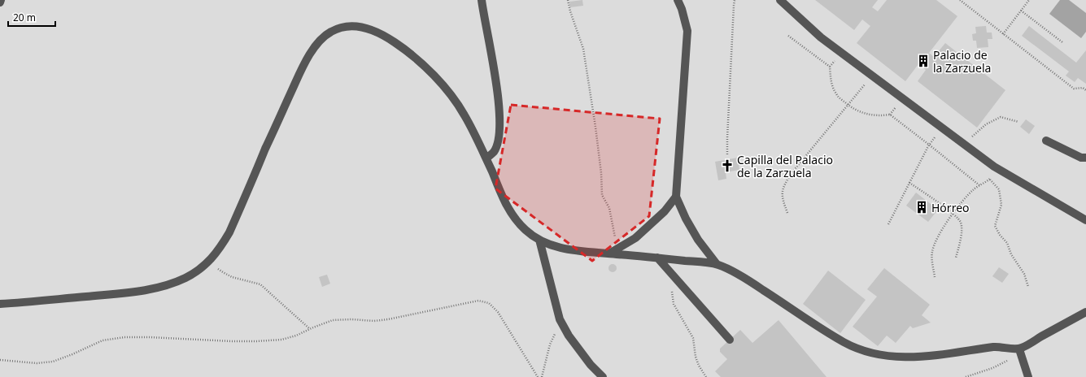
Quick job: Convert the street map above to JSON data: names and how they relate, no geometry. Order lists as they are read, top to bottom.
{
  "places": {
    "building": ["Palacio de la Zarzuela", "Hórreo"],
    "church": ["Capilla del Palacio de la Zarzuela"]
  },
  "scale_bar": "20 m"
}
